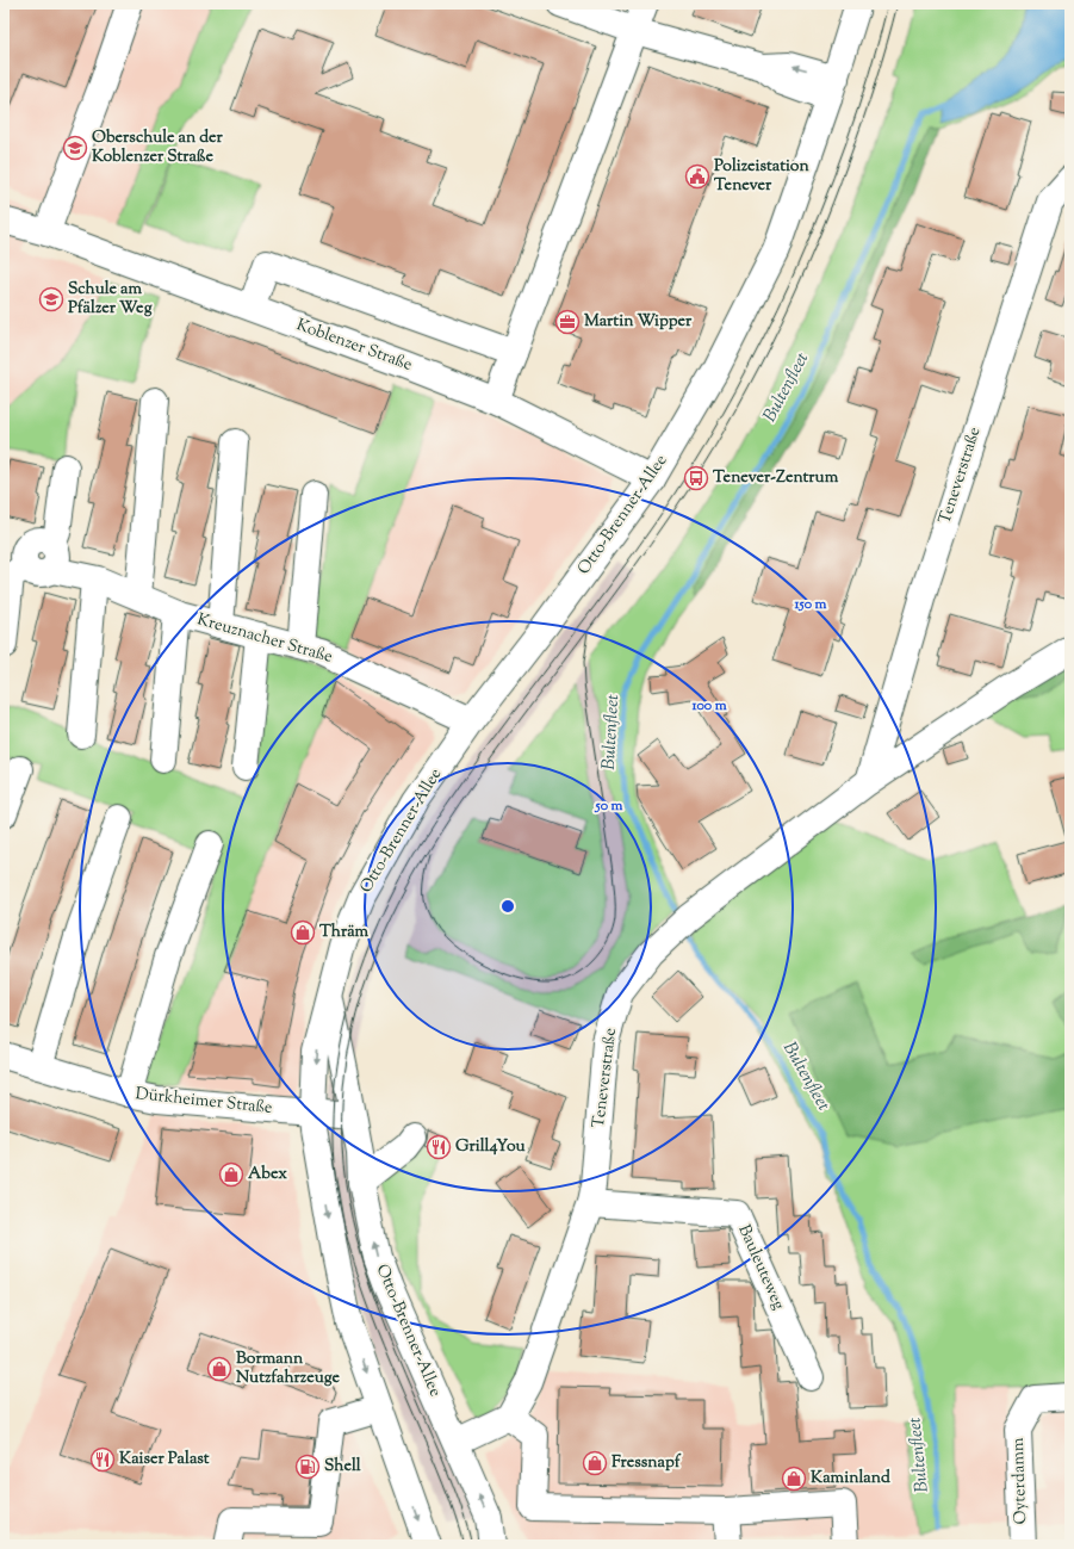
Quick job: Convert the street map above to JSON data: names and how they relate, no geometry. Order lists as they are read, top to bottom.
{
  "streets": {
    "street": [
      "Koblenzer Straße",
      "Teneverstraße",
      "Otto-Brenner-Allee",
      "Kreuznacher Straße",
      "Dürkheimer Straße",
      "Bauleuteweg",
      "Oyterdamm"
    ]
  },
  "crossings": [
    ["Koblenzer Straße", "Otto-Brenner-Allee"],
    ["Teneverstraße", "Bauleuteweg"],
    ["Otto-Brenner-Allee", "Kreuznacher Straße"],
    ["Otto-Brenner-Allee", "Dürkheimer Straße"]
  ],
  "water": ["Bultenfleet"],
  "places": {
    "school or university": ["Oberschule an der Koblenzer Straße", "Schule am Pfälzer Weg"],
    "public building": ["Polizeistation Tenever"],
    "office": ["Martin Wipper"],
    "bus stop": ["Tenever-Zentrum"],
    "shop": [
      "Thräm",
      "Abex",
      "Bormann Nutzfahrzeuge",
      "Fressnapf",
      "Kaminland"
    ],
    "restaurant": ["Grill4You", "Kaiser Palast"],
    "fuel station": ["Shell"]
  },
  "rings": ["150 m", "100 m", "50 m"]
}
